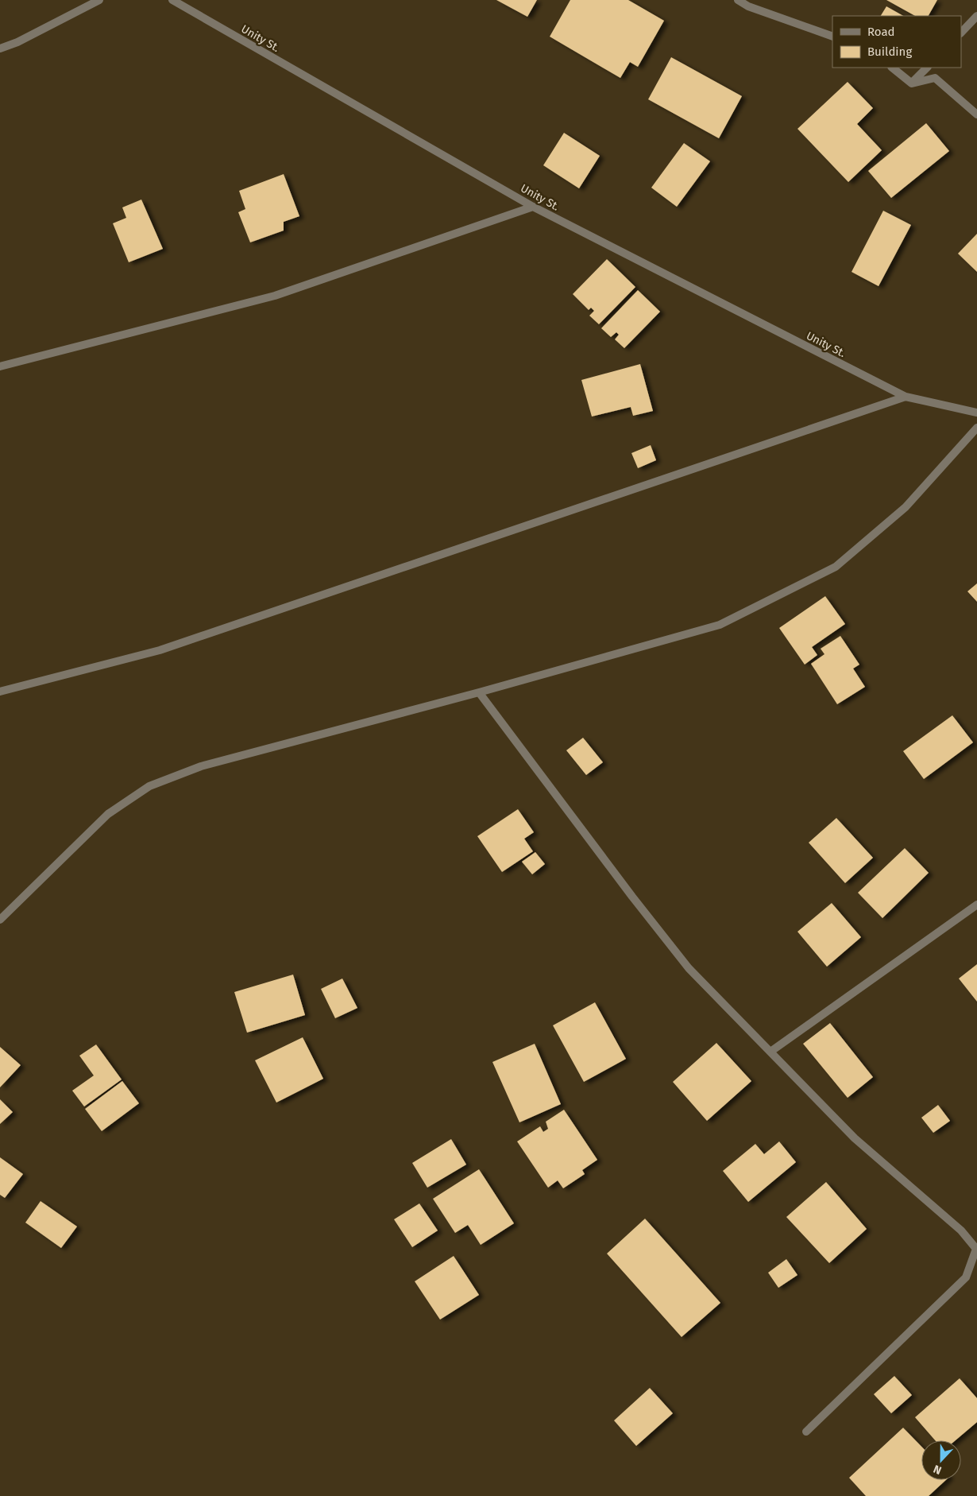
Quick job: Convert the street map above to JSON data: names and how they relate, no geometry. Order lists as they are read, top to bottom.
{
  "streets": {
    "street": ["Unity St."]
  },
  "legend": ["Road", "Building"],
  "north": "bottom"
}
